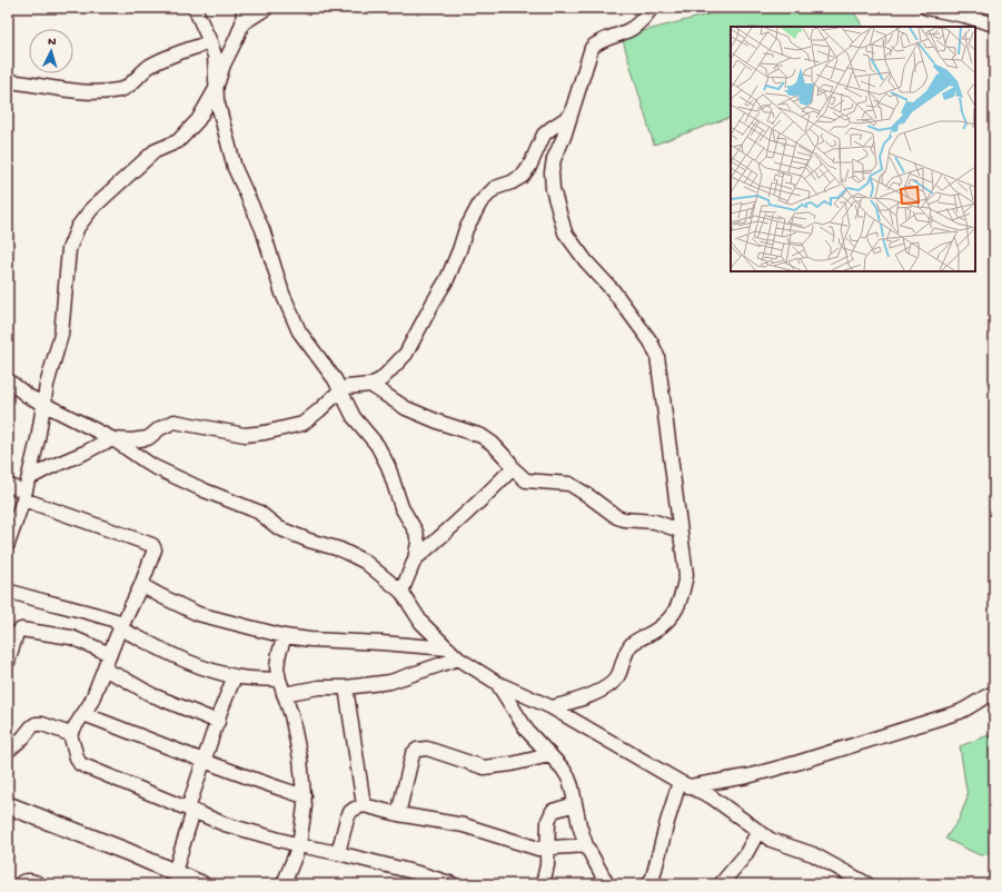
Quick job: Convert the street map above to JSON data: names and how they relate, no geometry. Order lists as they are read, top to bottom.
{
  "north": "top"
}
